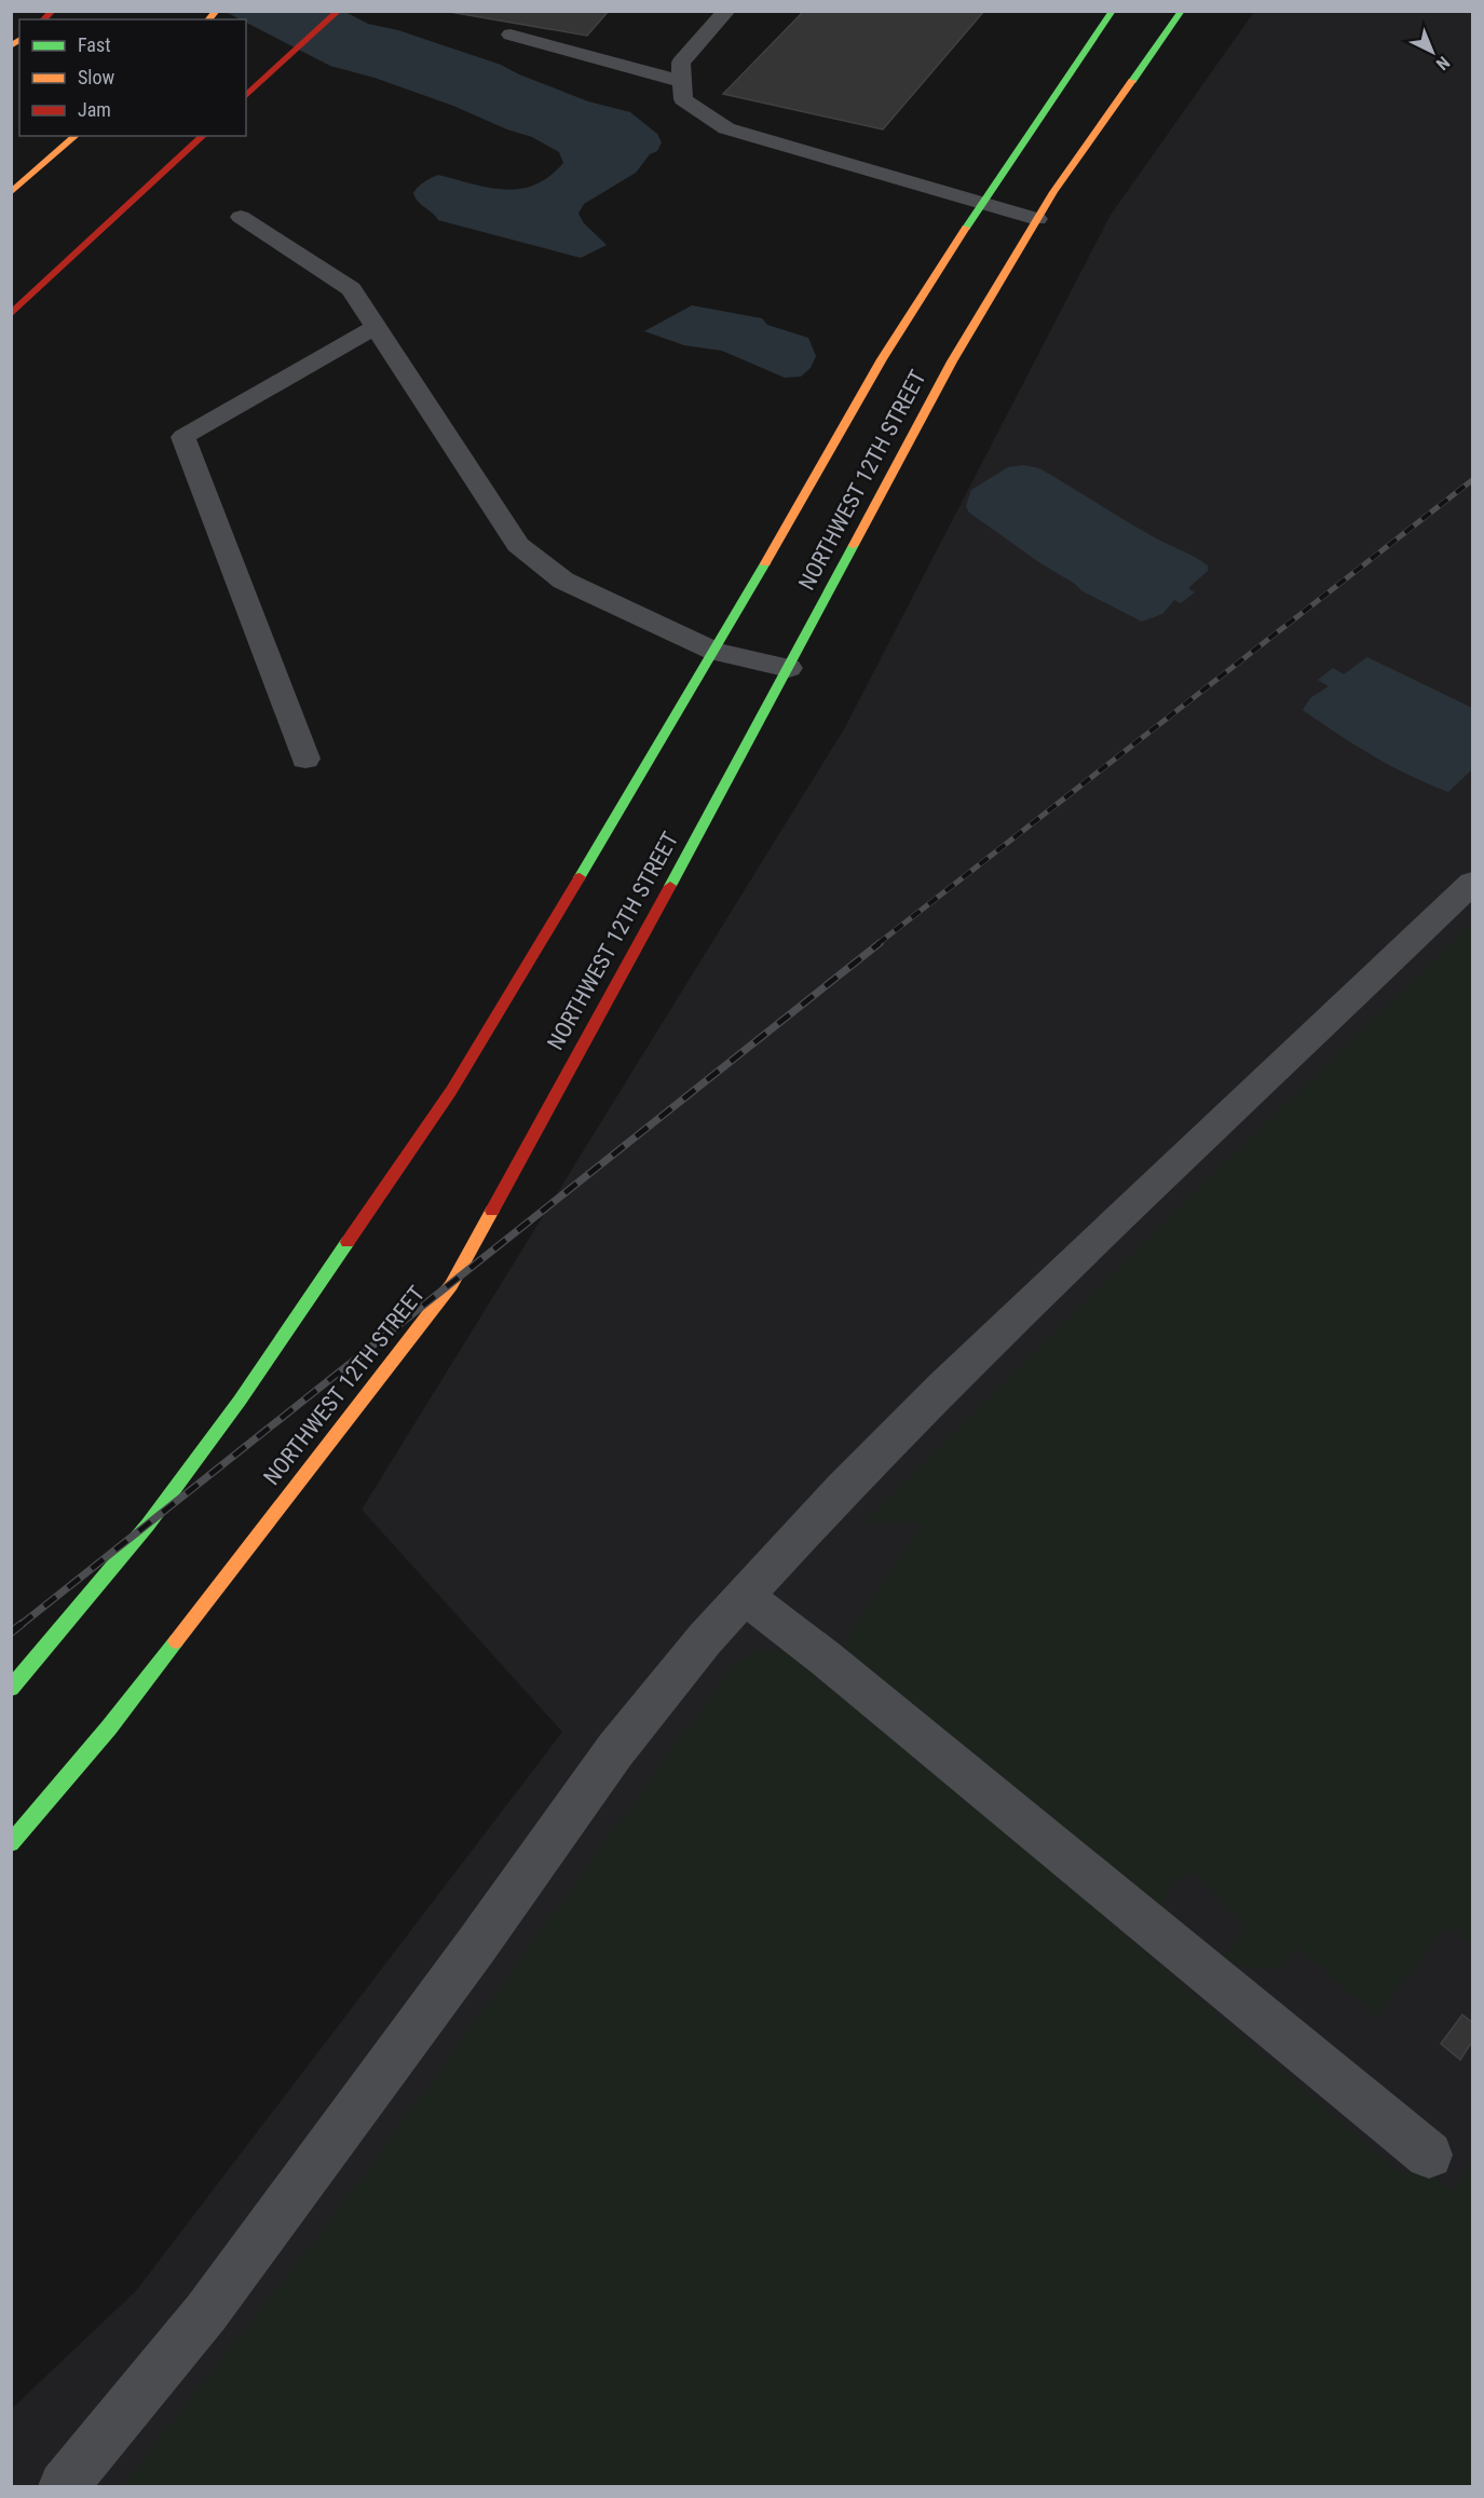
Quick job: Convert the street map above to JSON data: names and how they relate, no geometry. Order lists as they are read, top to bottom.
{
  "streets": {
    "main road": ["NORTHWEST 12TH STREET"]
  },
  "legend": ["Fast", "Slow", "Jam"],
  "north": "bottom right"
}
